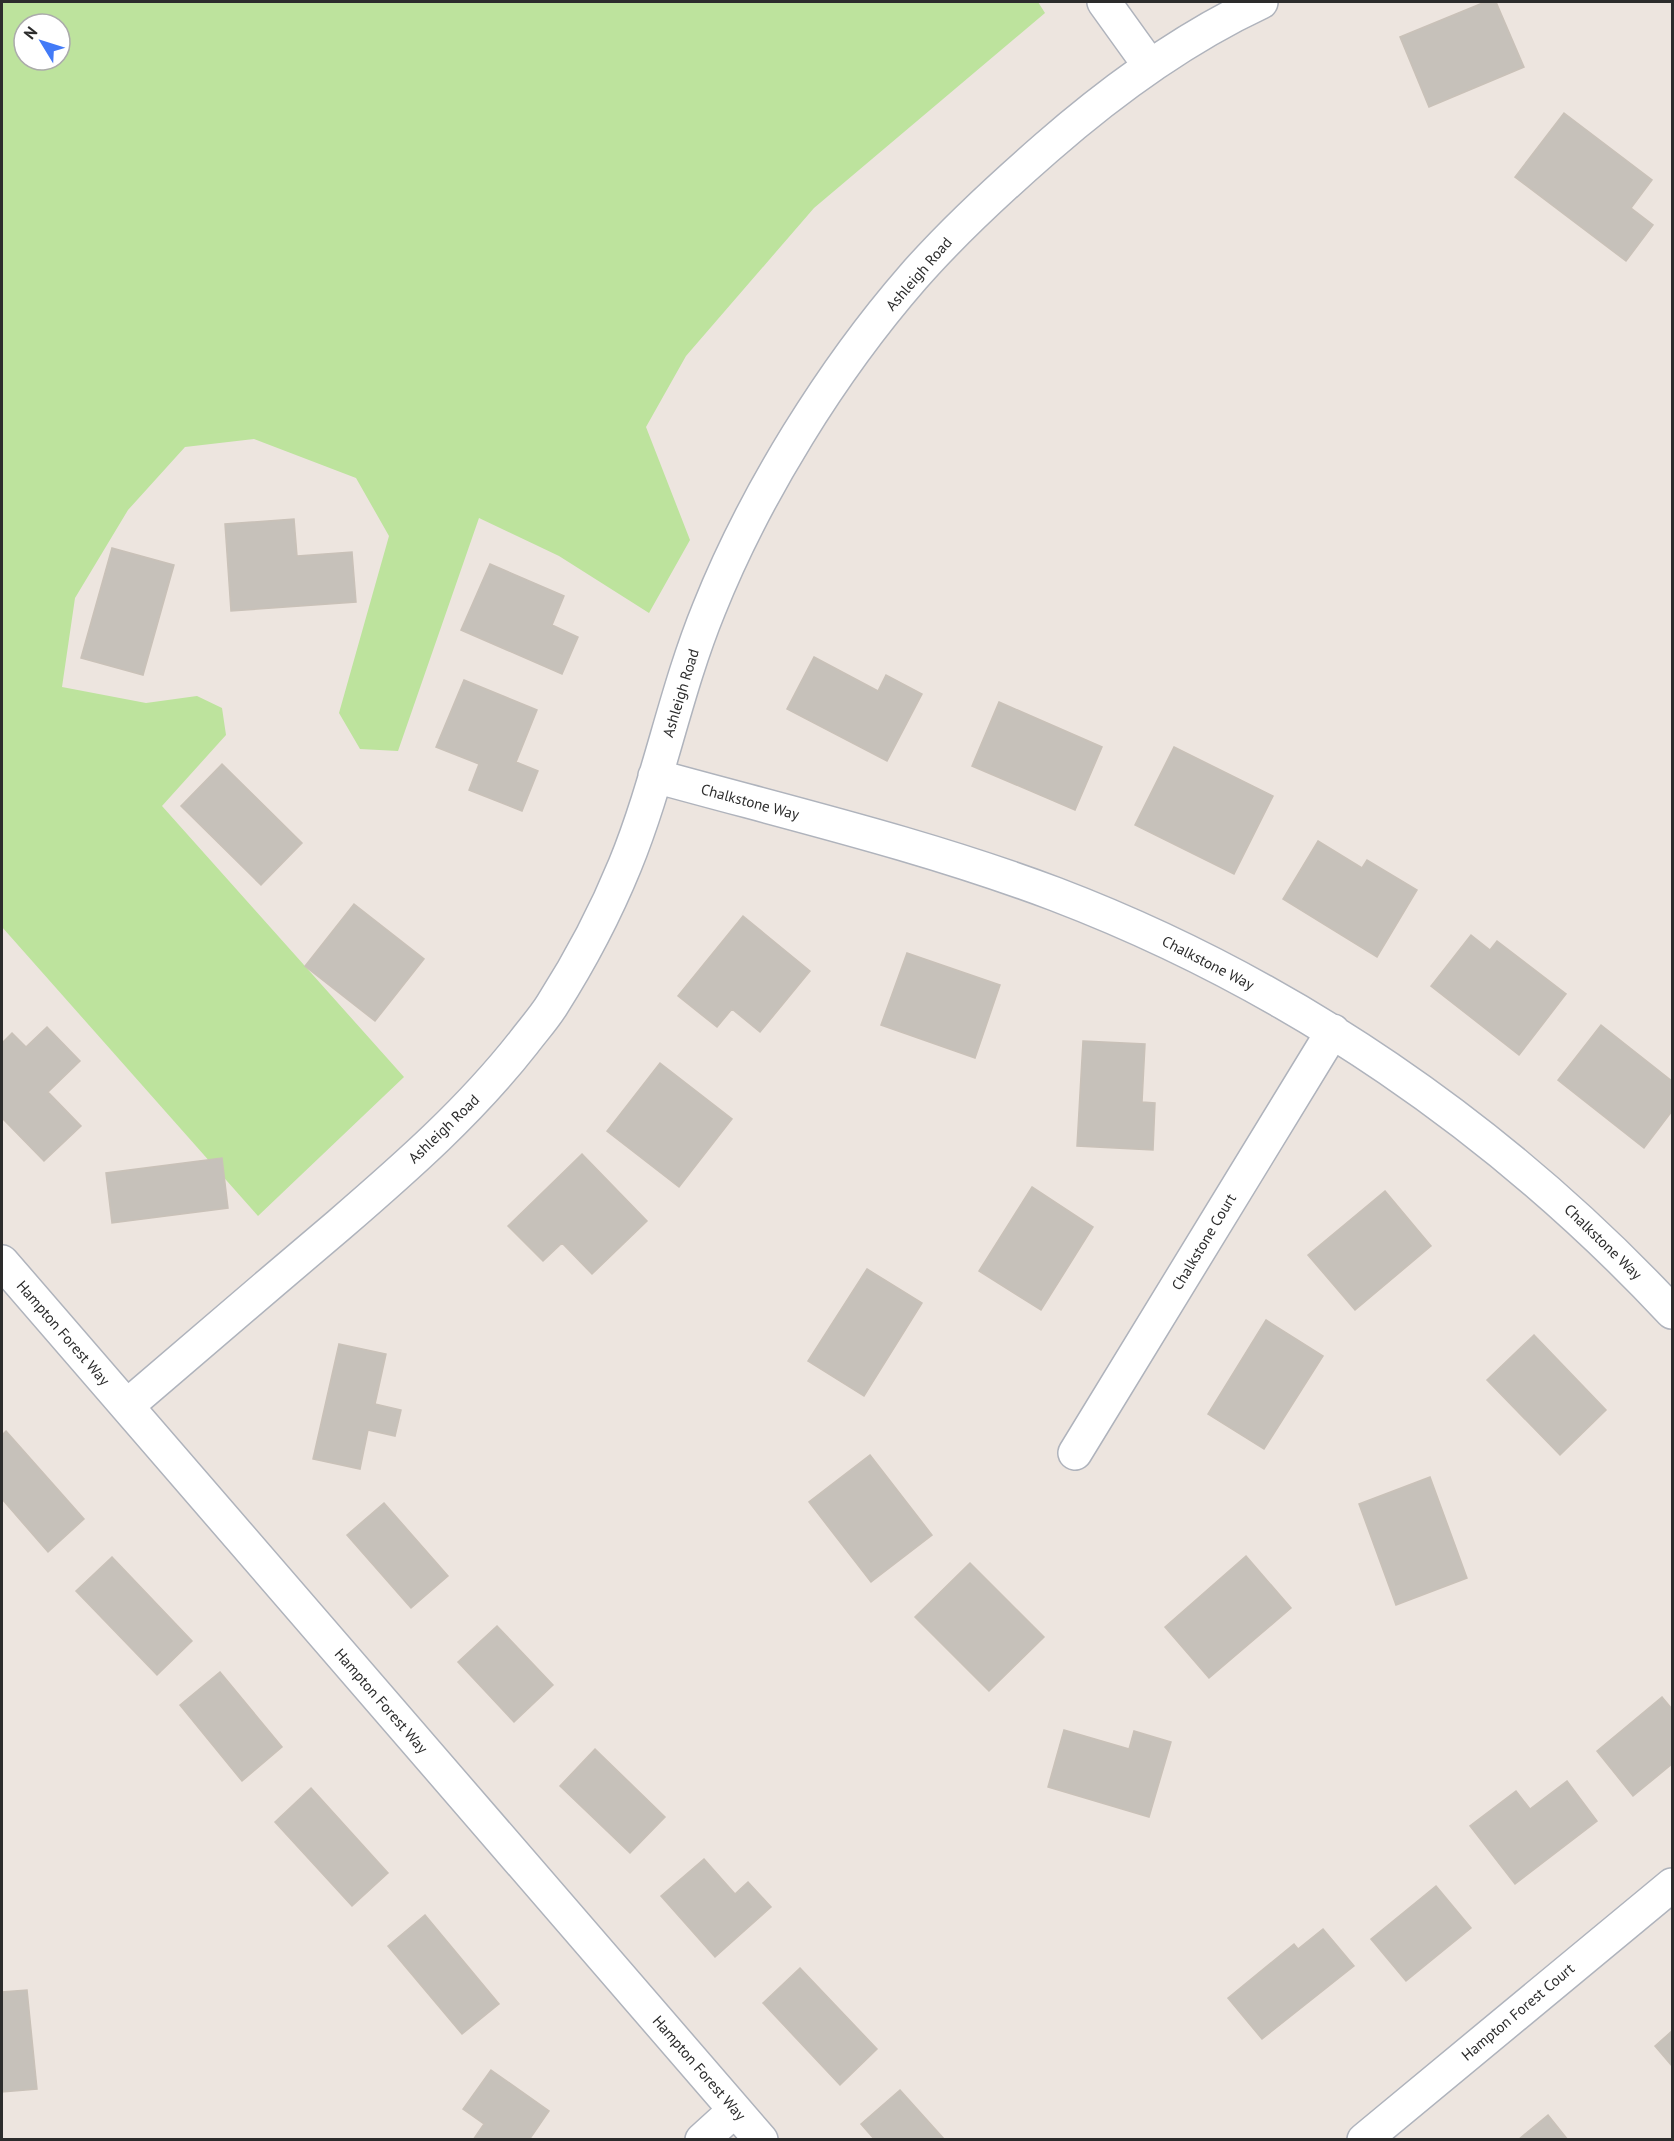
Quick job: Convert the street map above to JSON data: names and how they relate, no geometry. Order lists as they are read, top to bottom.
{
  "streets": {
    "street": [
      "Ashleigh Road",
      "Chalkstone Way",
      "Chalkstone Court",
      "Hampton Forest Way",
      "Hampton Forest Court"
    ]
  },
  "crossings": [
    ["Ashleigh Road", "Chalkstone Way"],
    ["Ashleigh Road", "Hampton Forest Way"],
    ["Chalkstone Way", "Chalkstone Court"]
  ],
  "north": "top left"
}
